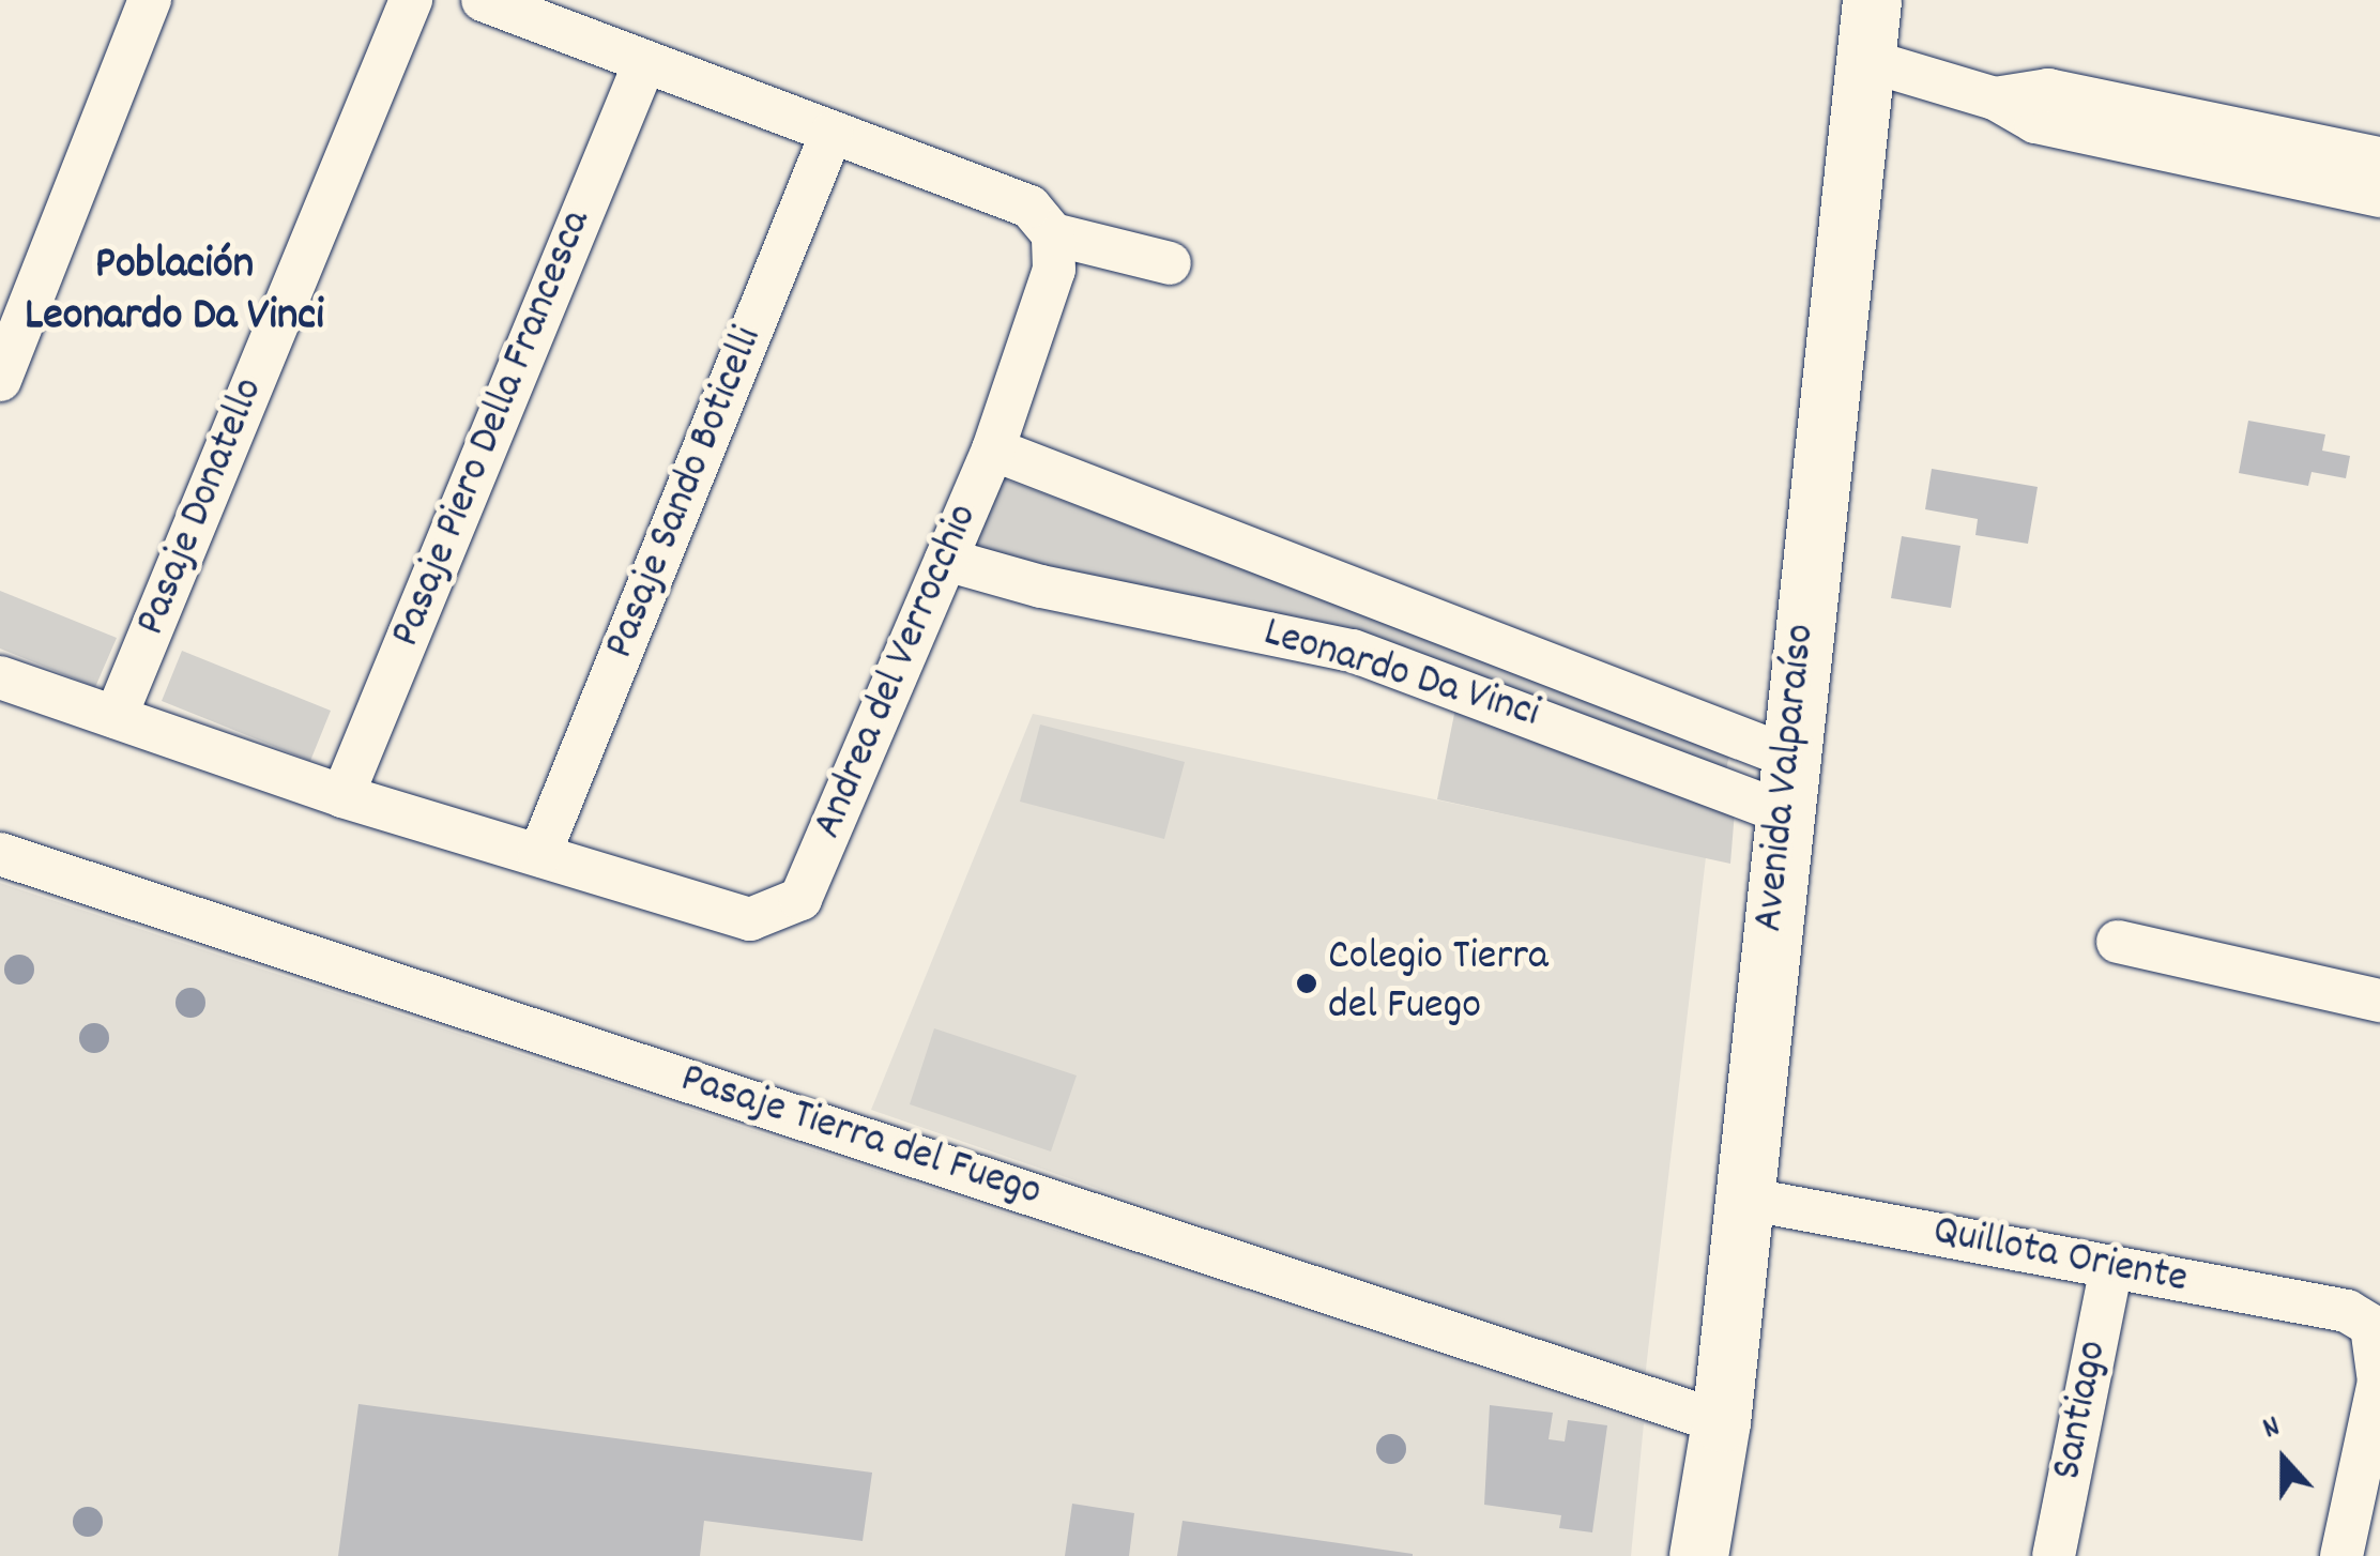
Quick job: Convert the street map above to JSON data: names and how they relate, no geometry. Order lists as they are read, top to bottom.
{
  "streets": {
    "main road": ["Avenida Valparaíso"],
    "street": [
      "Pasaje Piero Della Francesca",
      "Pasaje Sando Boticelli",
      "Pasaje Donatello",
      "Andrea del Verrocchio",
      "Leonardo Da Vinci",
      "Pasaje Tierra del Fuego",
      "Quillota Oriente",
      "Santiago"
    ]
  },
  "crossings": [
    ["Pasaje Piero Della Francesca", "Andrea del Verrocchio"],
    ["Pasaje Sando Boticelli", "Andrea del Verrocchio"],
    ["Pasaje Donatello", "Andrea del Verrocchio"],
    ["Andrea del Verrocchio", "Leonardo Da Vinci"],
    ["Leonardo Da Vinci", "Avenida Valparaíso"],
    ["Avenida Valparaíso", "Pasaje Tierra del Fuego"],
    ["Avenida Valparaíso", "Quillota Oriente"],
    ["Quillota Oriente", "Santiago"]
  ],
  "districts": ["Población Leonardo Da Vinci"],
  "places": ["Colegio Tierra del Fuego"],
  "north": "top"
}
